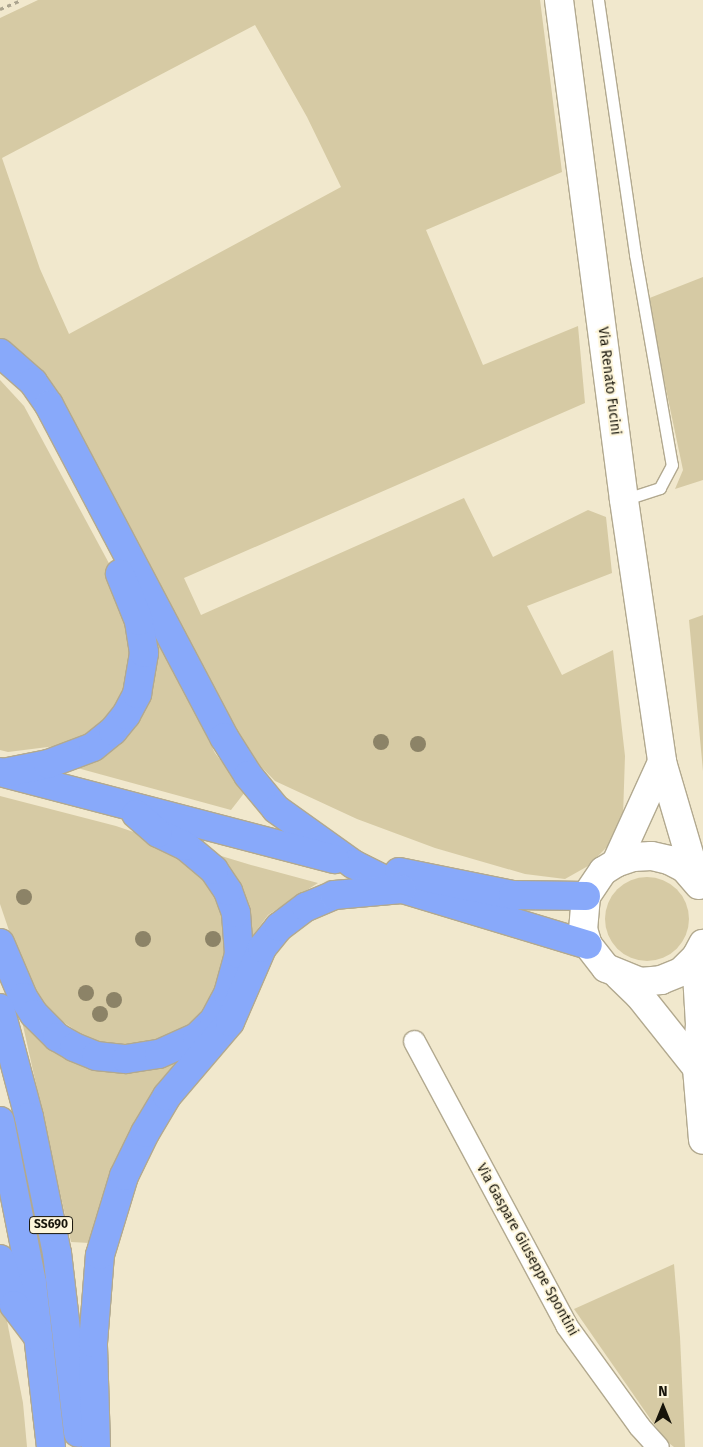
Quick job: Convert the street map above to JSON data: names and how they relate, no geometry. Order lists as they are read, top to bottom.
{
  "streets": {
    "highway": ["SS690"],
    "street": ["Via Renato Fucini", "Via Gaspare Giuseppe Spontini"]
  },
  "north": "top"
}
